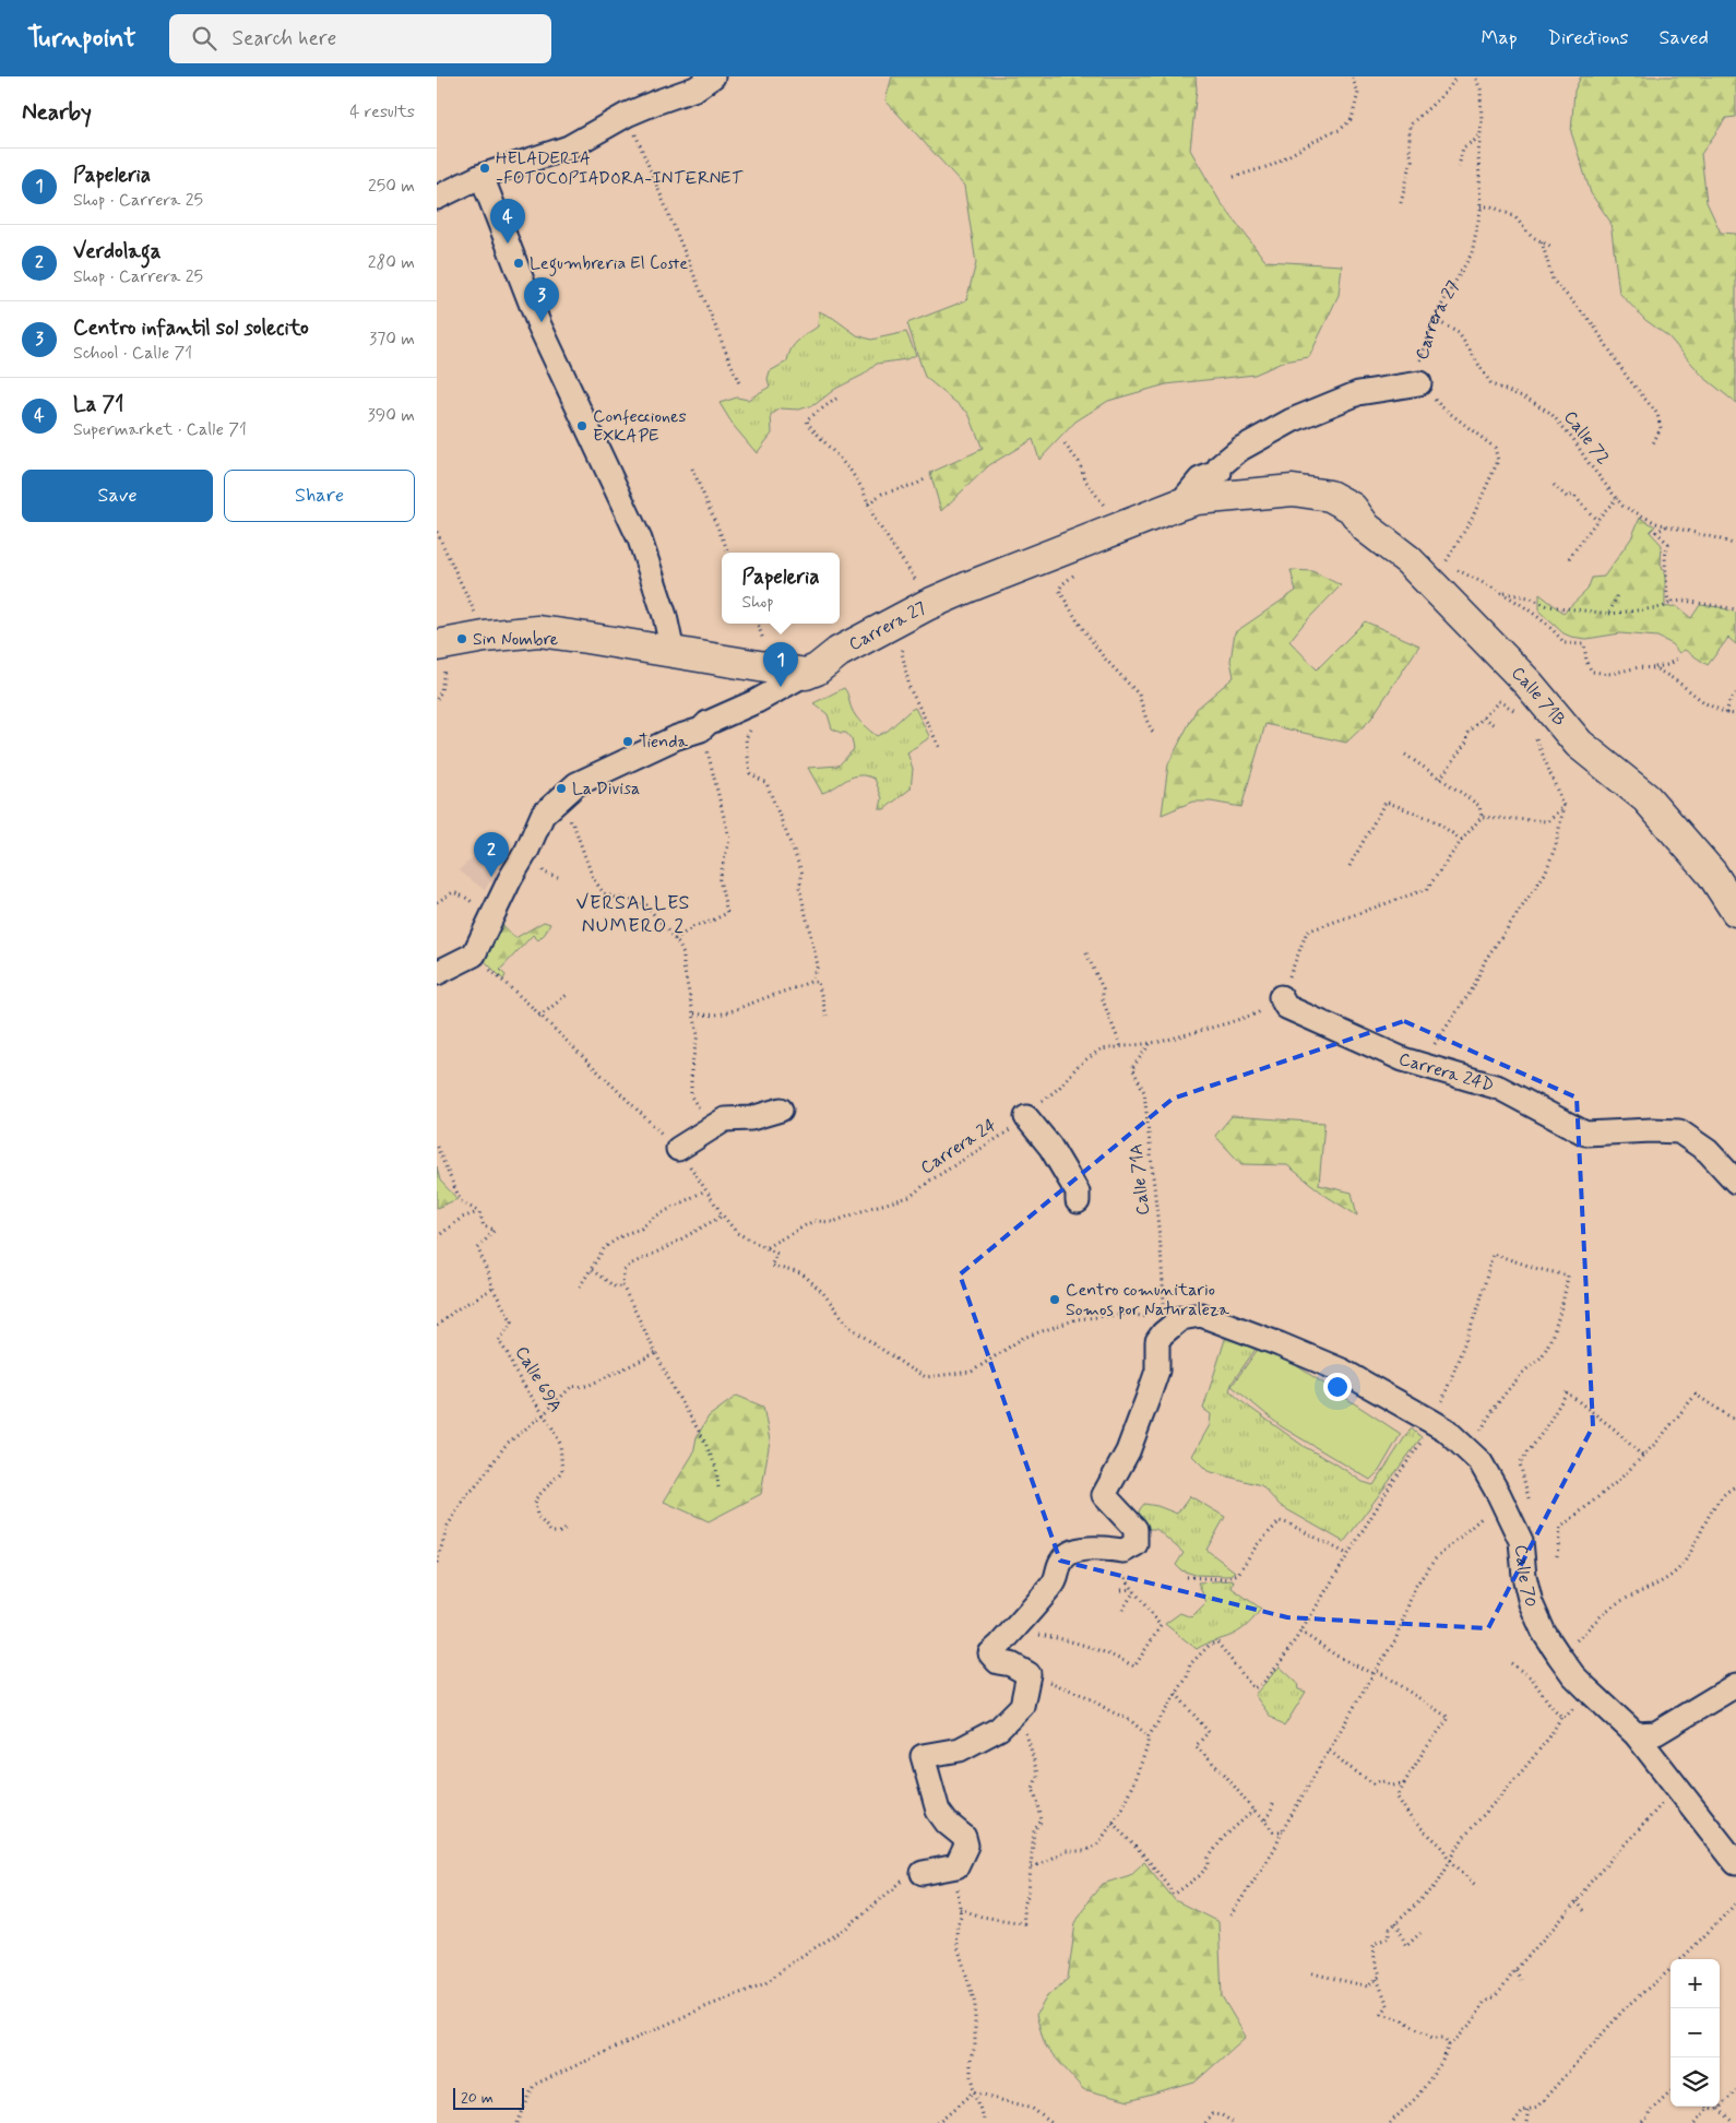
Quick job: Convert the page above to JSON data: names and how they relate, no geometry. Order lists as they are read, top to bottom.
{
  "streets": {
    "street": [
      "Carrera 27",
      "Calle 71B",
      "Carrera 24D",
      "Calle 70"
    ],
    "path": [
      "Calle 72",
      "Carrera 24",
      "Calle 71A",
      "Calle 69A"
    ]
  },
  "crossings": [
    ["Carrera 27", "Calle 72"],
    ["Carrera 27", "Calle 71B"],
    ["Carrera 24", "Calle 71A"]
  ],
  "districts": ["VERSALLES NUMERO 2"],
  "places": [
    "HELADERIA -FOTOCOPIADORA-INTERNET",
    "Legumbreria El Coste",
    "Confecciones EXKAPE",
    "Sin Nombre",
    "Tienda",
    "La Divisa",
    "Centro comunitario Somos por Naturaleza"
  ],
  "scale_bar": "20 m",
  "page": {
    "header": "Turnpoint",
    "search": "Search here",
    "nav": ["Map", "Directions", "Saved"],
    "heading": ["Nearby", "4 results"],
    "list": [
      {
        "mark": "1",
        "name": "Papeleria",
        "note": "Shop · Carrera 25",
        "value": "250 m"
      },
      {
        "mark": "2",
        "name": "Verdolaga",
        "note": "Shop · Carrera 25",
        "value": "280 m"
      },
      {
        "mark": "3",
        "name": "Centro infantil sol solecito",
        "note": "School · Calle 71",
        "value": "370 m"
      },
      {
        "mark": "4",
        "name": "La 71",
        "note": "Supermarket · Calle 71",
        "value": "390 m"
      }
    ],
    "pins": [
      "4",
      "3",
      "1",
      "2"
    ],
    "buttons": ["Save", "Share"],
    "popup": ["Papeleria", "Shop"],
    "map_buttons": ["+", "−"],
    "scale": "20 m"
  }
}
